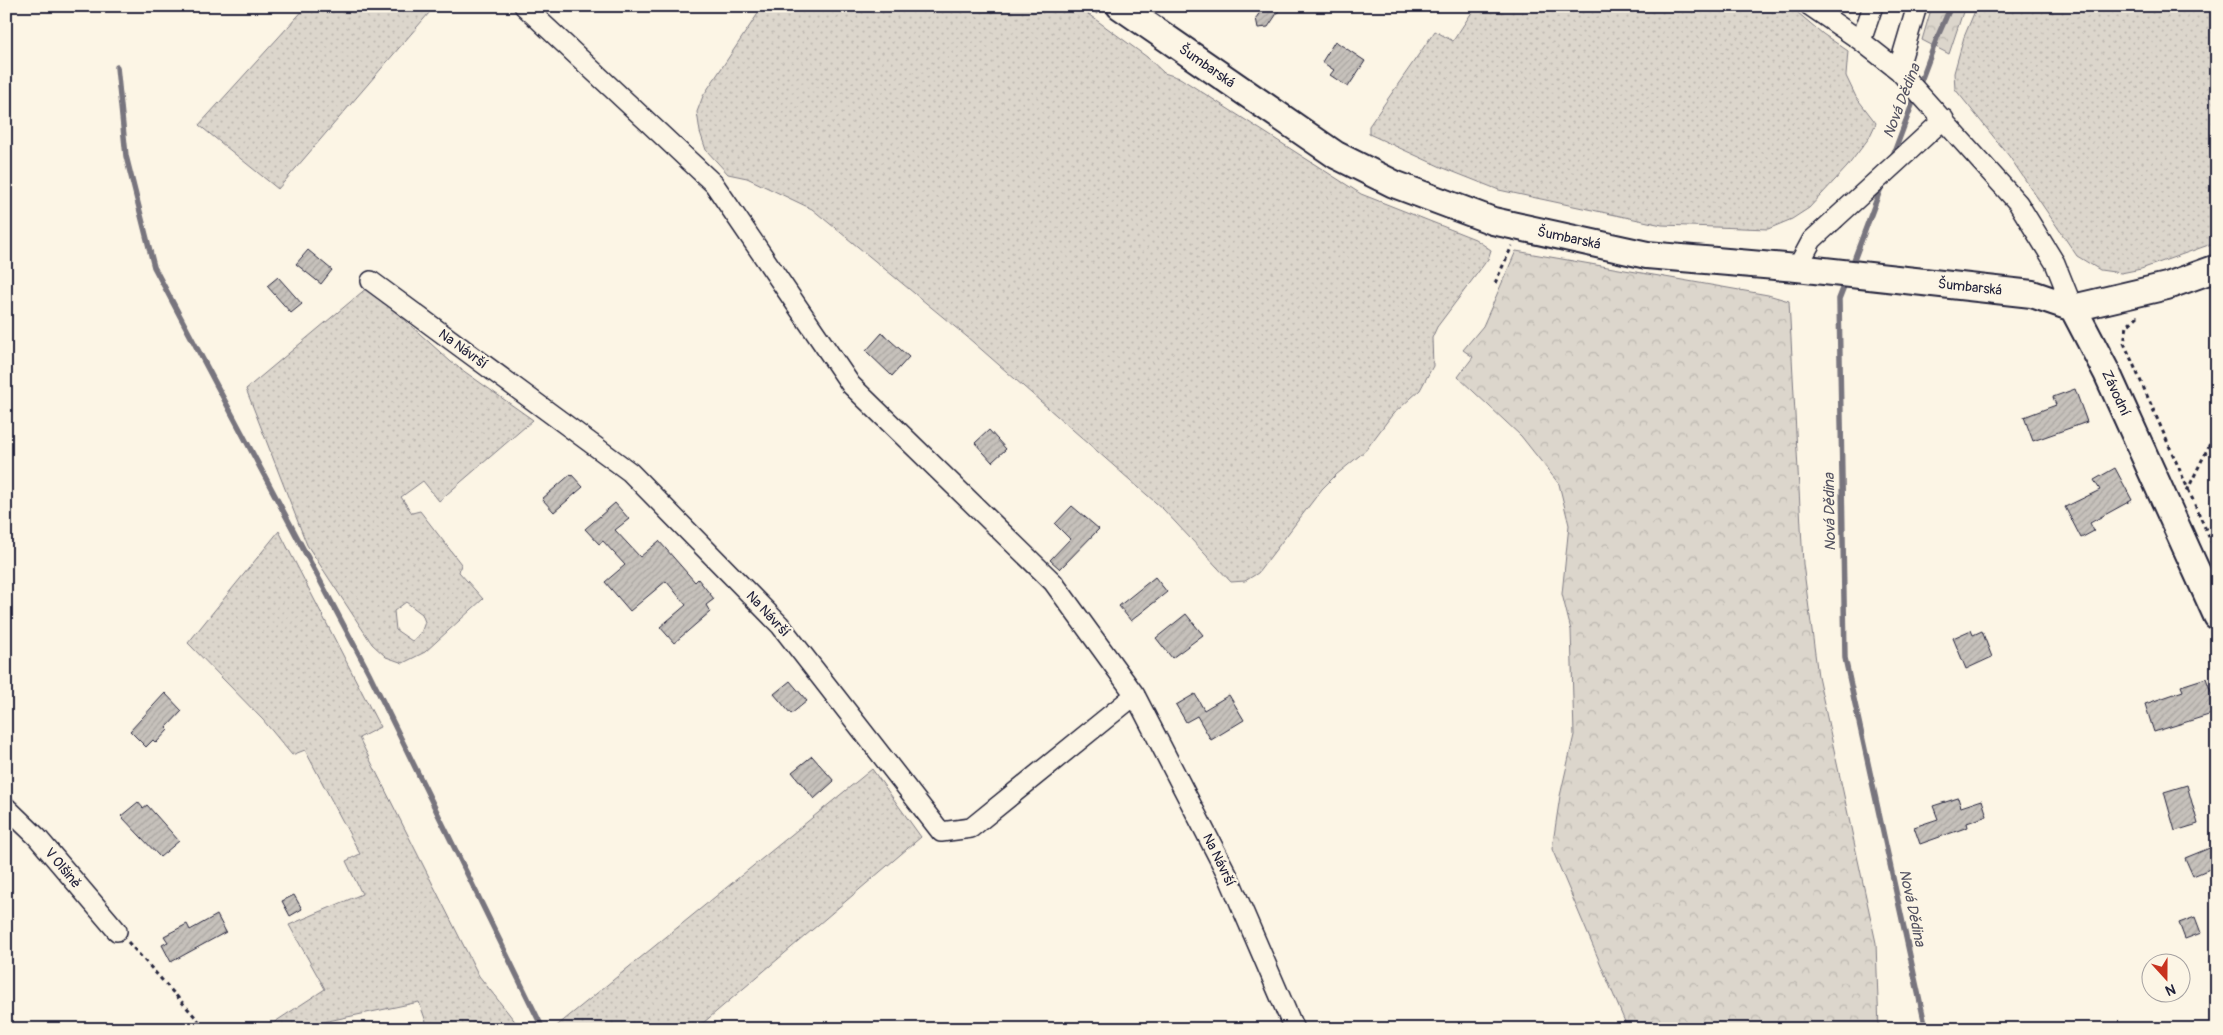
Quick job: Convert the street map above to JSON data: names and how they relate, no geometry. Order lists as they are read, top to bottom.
{
  "streets": {
    "street": [
      "Šumbarská",
      "Na Návrší",
      "Závodní",
      "V Olšině"
    ]
  },
  "crossings": [
    ["Šumbarská", "Závodní"]
  ],
  "water": ["Nová Dědina"],
  "north": "bottom"
}
